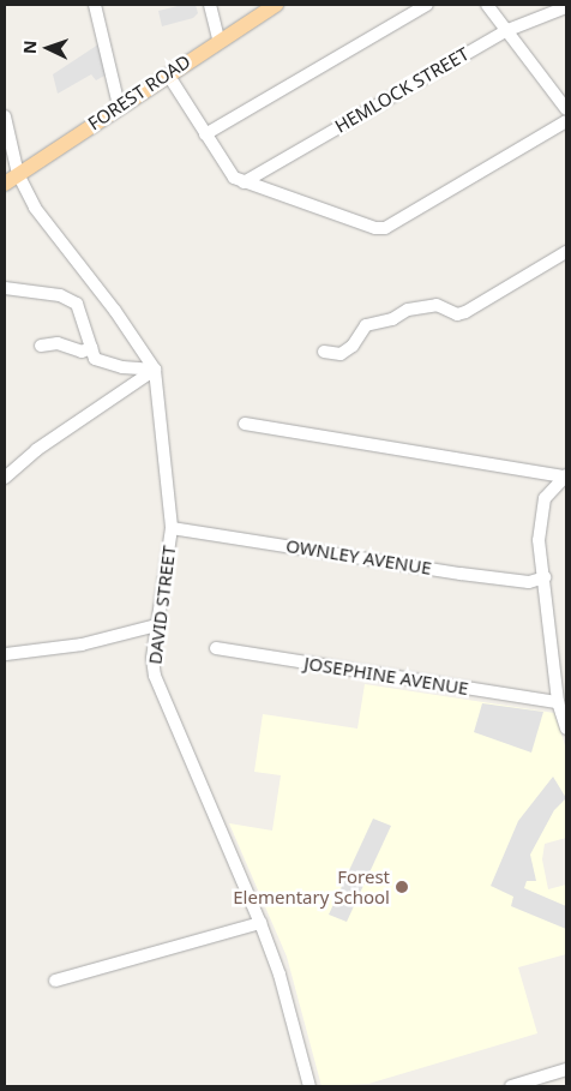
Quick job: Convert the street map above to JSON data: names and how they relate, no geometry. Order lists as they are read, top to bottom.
{
  "streets": {
    "main road": ["FOREST ROAD"],
    "street": [
      "HEMLOCK STREET",
      "OWNLEY AVENUE",
      "DAVID STREET",
      "JOSEPHINE AVENUE"
    ]
  },
  "crossings": [
    ["FOREST ROAD", "DAVID STREET"],
    ["OWNLEY AVENUE", "DAVID STREET"]
  ],
  "places": ["Forest Elementary School"],
  "north": "left"
}
